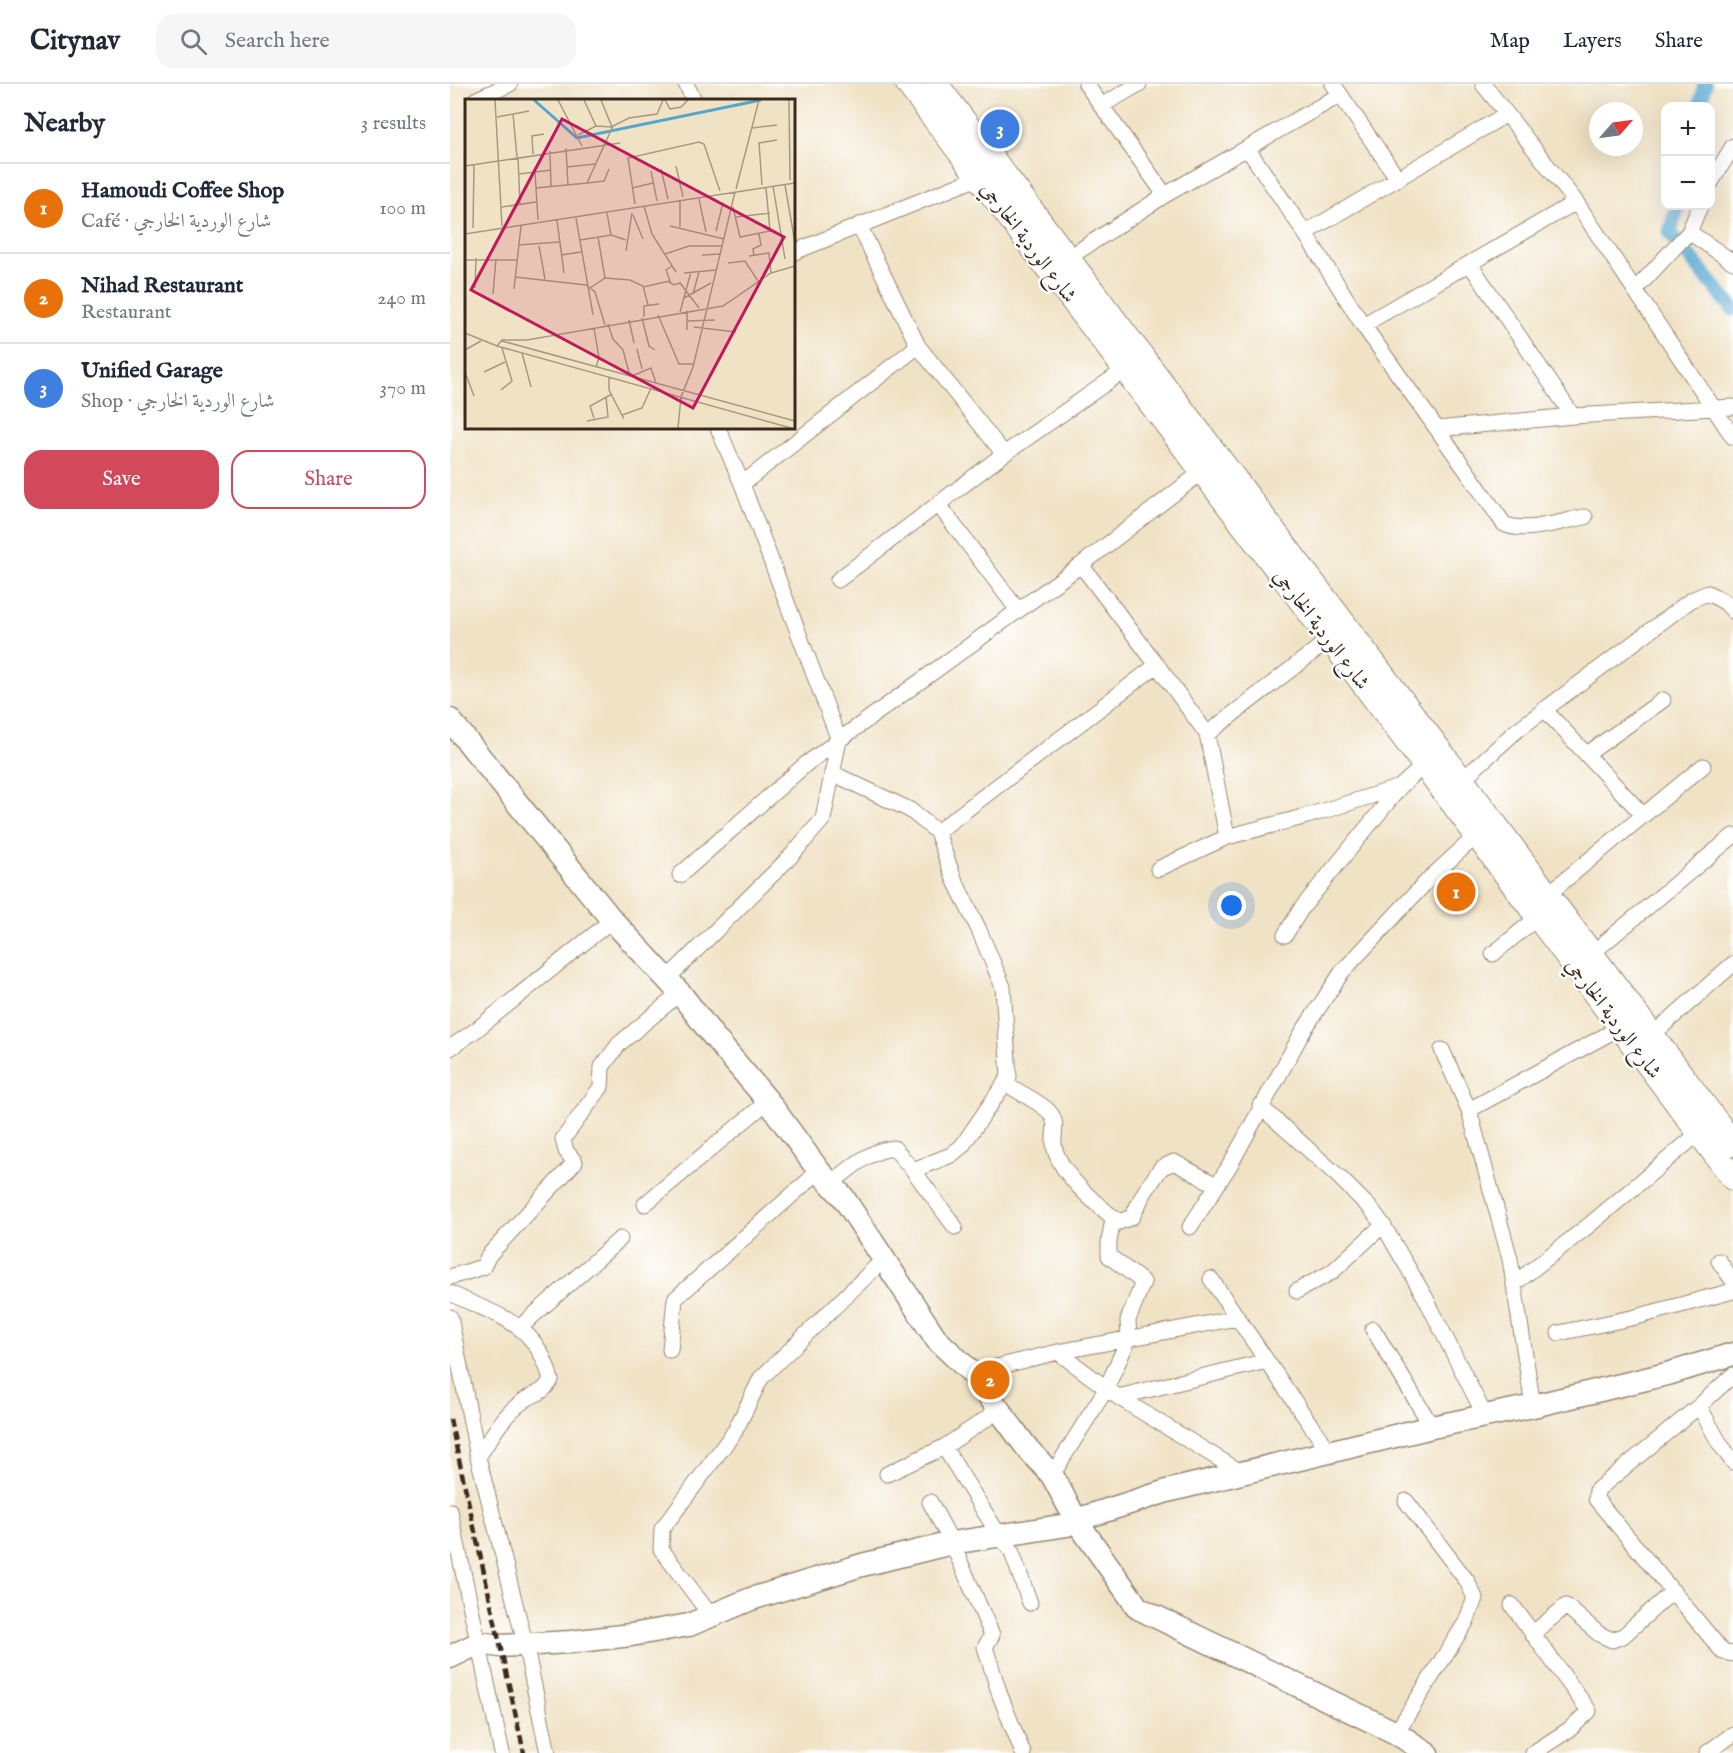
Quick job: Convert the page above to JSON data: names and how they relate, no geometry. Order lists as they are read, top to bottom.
{
  "streets": {
    "main road": ["شارع الوردية الخارجي"]
  },
  "north": "top right",
  "page": {
    "header": "Citynav",
    "search": "Search here",
    "nav": ["Map", "Layers", "Share"],
    "heading": ["Nearby", "3 results"],
    "map_buttons": ["+", "−"],
    "pins": ["3", "1", "2"],
    "list": [
      {
        "mark": "1",
        "name": "Hamoudi Coffee Shop",
        "note": "Café · شارع الوردية الخارجي",
        "value": "100 m"
      },
      {
        "mark": "2",
        "name": "Nihad Restaurant",
        "note": "Restaurant",
        "value": "240 m"
      },
      {
        "mark": "3",
        "name": "Unified Garage",
        "note": "Shop · شارع الوردية الخارجي",
        "value": "370 m"
      }
    ],
    "buttons": ["Save", "Share"]
  }
}
